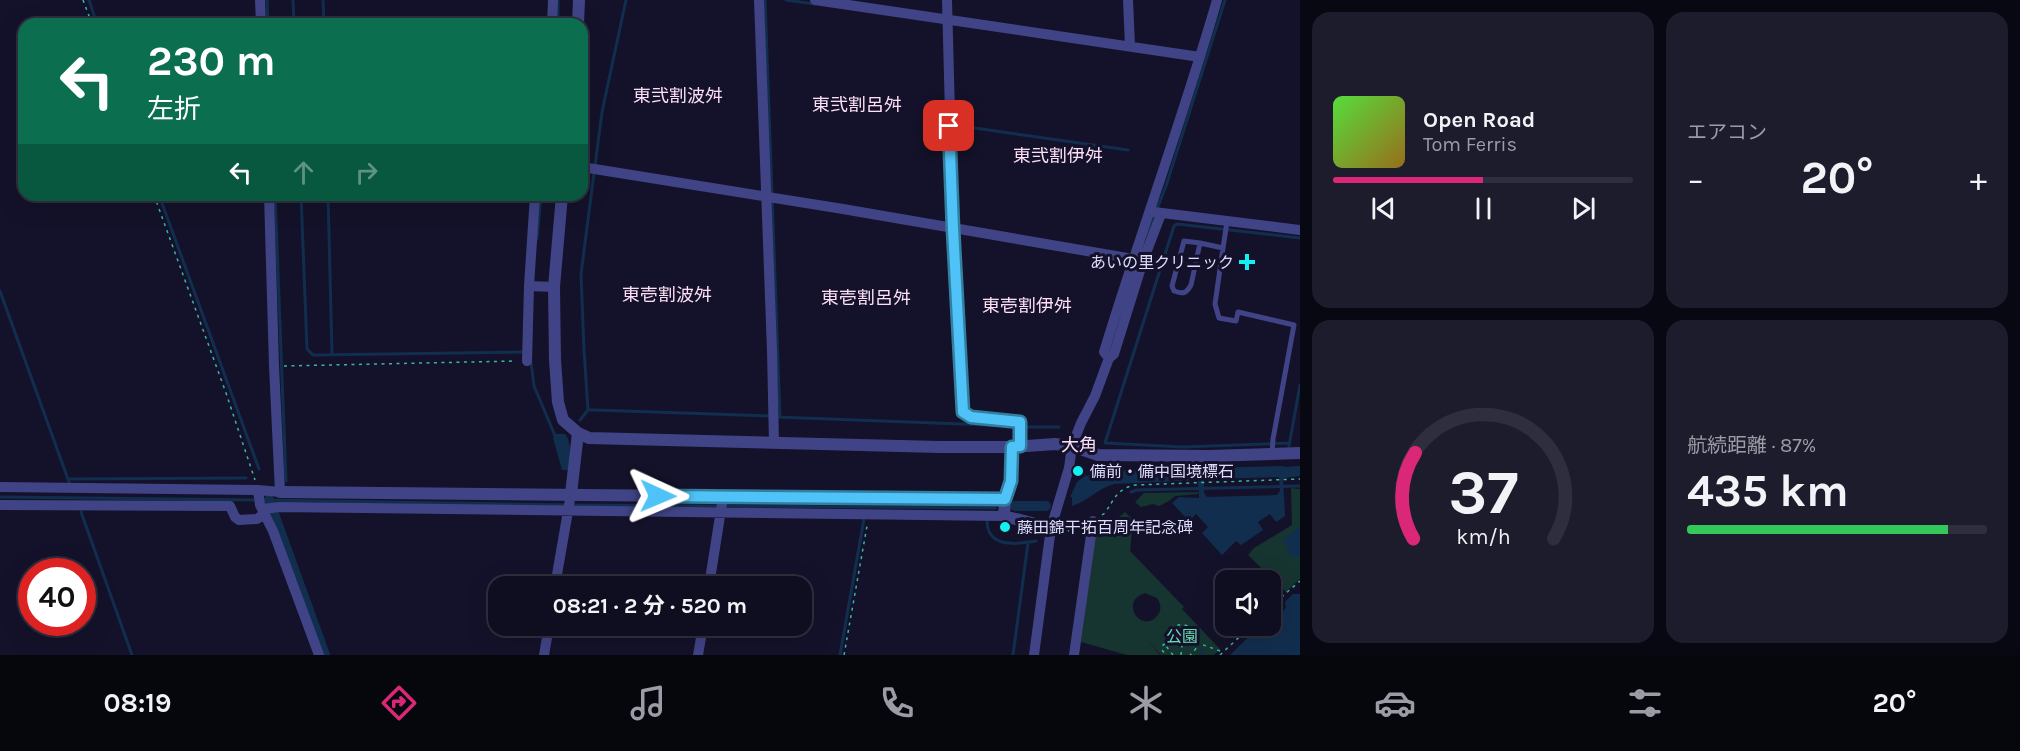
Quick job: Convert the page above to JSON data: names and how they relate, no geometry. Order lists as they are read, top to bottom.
{
  "districts": [
    "東弐割波舛",
    "東弐割呂舛",
    "東弐割伊舛",
    "東壱割波舛",
    "東壱割呂舛",
    "東壱割伊舛",
    "大角"
  ],
  "parks": ["公園"],
  "places": {
    "health": ["あいの里クリニック"],
    "other": ["備前・備中国境標石", "藤田錦干拓百周年記念碑"]
  },
  "page": {
    "tile": [
      "エアコン",
      ["航続距離 · 87%", "435 km"]
    ],
    "turn": ["230 m", "左折"],
    "song": ["Open Road", "Tom Ferris"],
    "heat": ["−", "20°", "+"],
    "limit": "40",
    "trip": "08:21 · 2 分 · 520 m",
    "tabs": ["08:19", "20°"],
    "gauge": ["37", "km/h"]
  }
}
